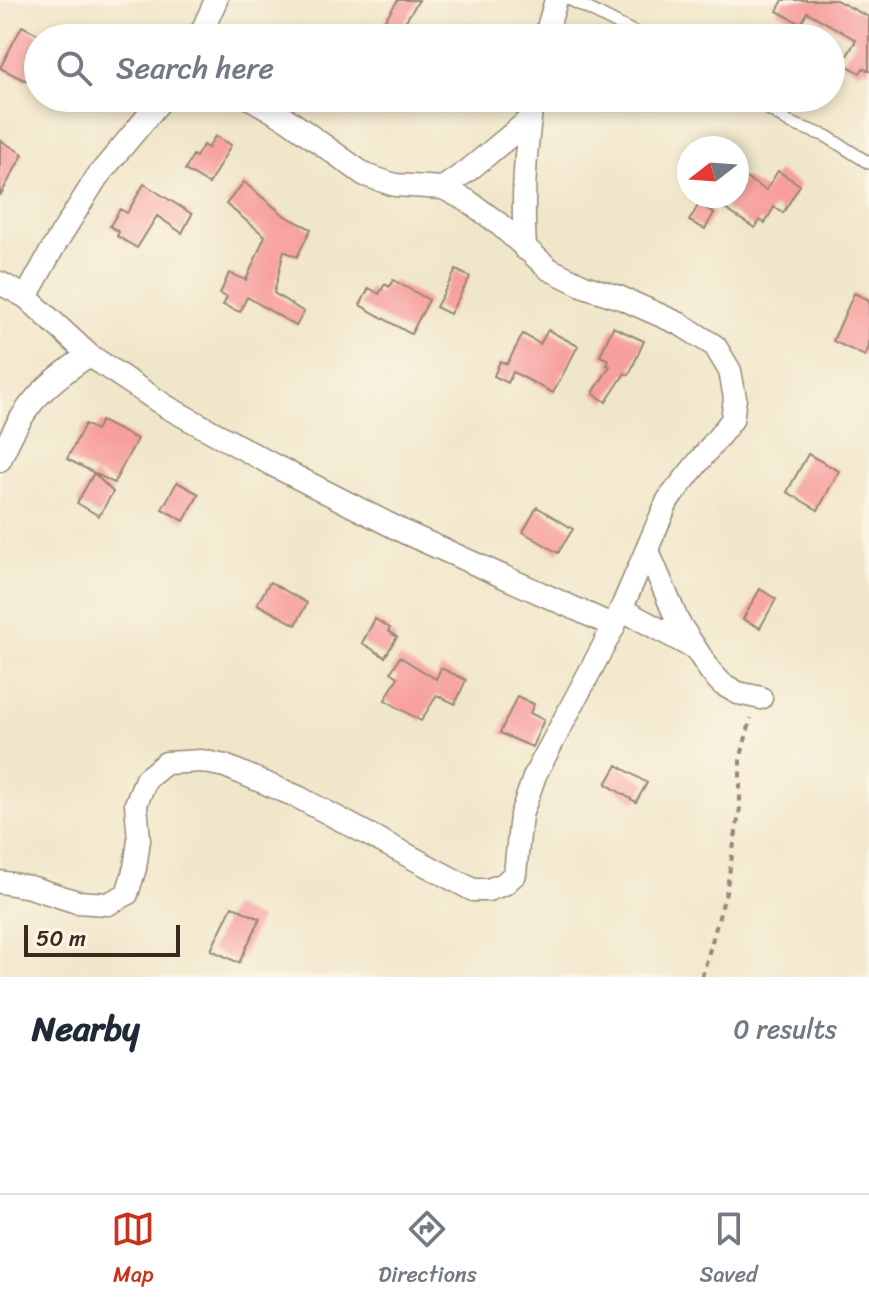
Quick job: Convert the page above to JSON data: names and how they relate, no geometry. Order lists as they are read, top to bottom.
{
  "scale_bar": "50 m",
  "north": "left",
  "page": {
    "search": "Search here",
    "scale": "50 m",
    "heading": ["Nearby", "0 results"],
    "nav": ["Map", "Directions", "Saved"]
  }
}
